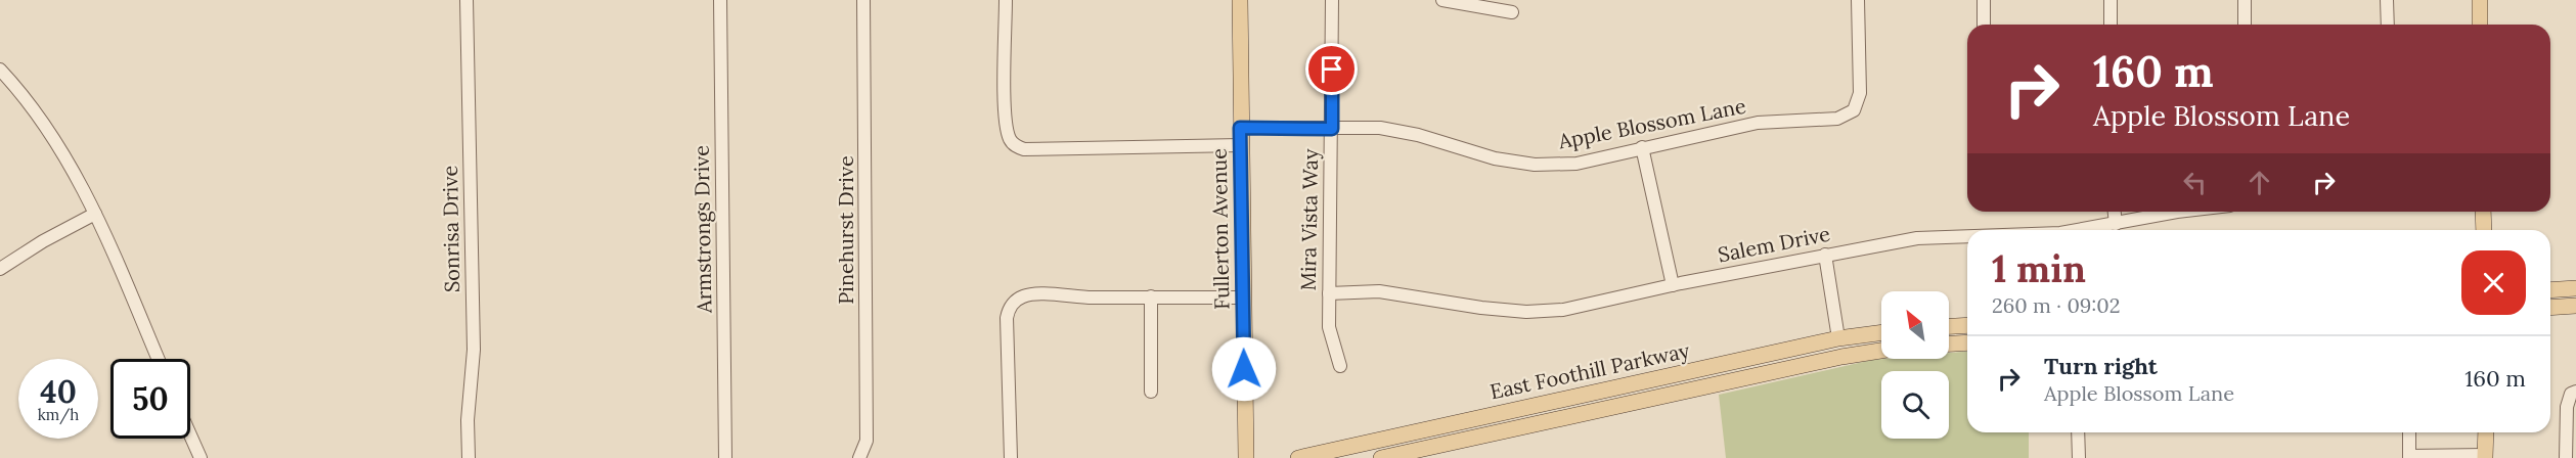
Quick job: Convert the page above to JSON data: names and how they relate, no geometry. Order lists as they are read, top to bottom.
{
  "streets": {
    "main road": ["Fullerton Avenue", "East Foothill Parkway"],
    "street": [
      "Apple Blossom Lane",
      "Mira Vista Way",
      "Sonrisa Drive",
      "Armstrongs Drive",
      "Pinehurst Drive",
      "Salem Drive"
    ]
  },
  "crossings": [
    ["Apple Blossom Lane", "Mira Vista Way"],
    ["Apple Blossom Lane", "Fullerton Avenue"],
    ["Mira Vista Way", "Salem Drive"]
  ],
  "north": "top left",
  "page": {
    "turn": ["160 m", "Apple Blossom Lane"],
    "heading": ["1 min", "260 m · 09:02"],
    "list": [
      {
        "name": "Turn right",
        "note": "Apple Blossom Lane",
        "value": "160 m"
      }
    ],
    "speed": "40 km/h",
    "limit": "50"
  }
}
